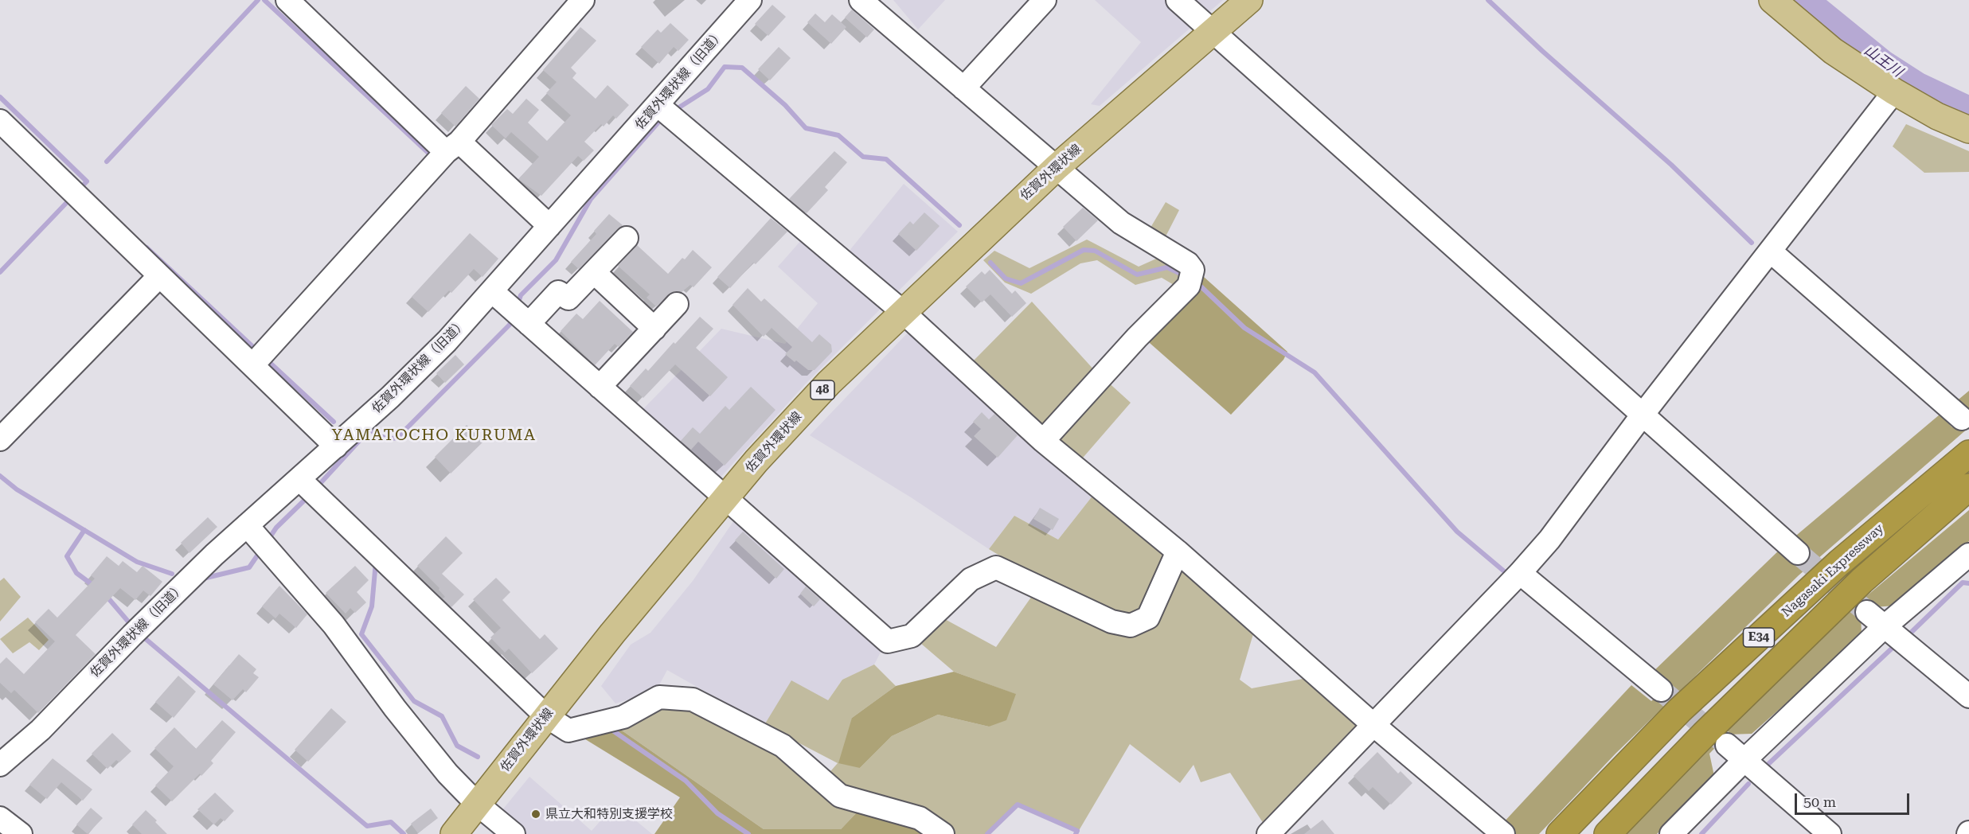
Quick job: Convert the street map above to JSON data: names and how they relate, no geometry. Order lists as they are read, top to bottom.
{
  "streets": {
    "highway": ["Nagasaki Expressway", "E34"],
    "main road": ["佐賀外環状線", "48"],
    "street": ["佐賀外環状線（旧道）"]
  },
  "districts": ["YAMATOCHO KURUMA"],
  "water": ["山王川"],
  "places": ["県立大和特別支援学校"],
  "scale_bar": "50 m"
}
